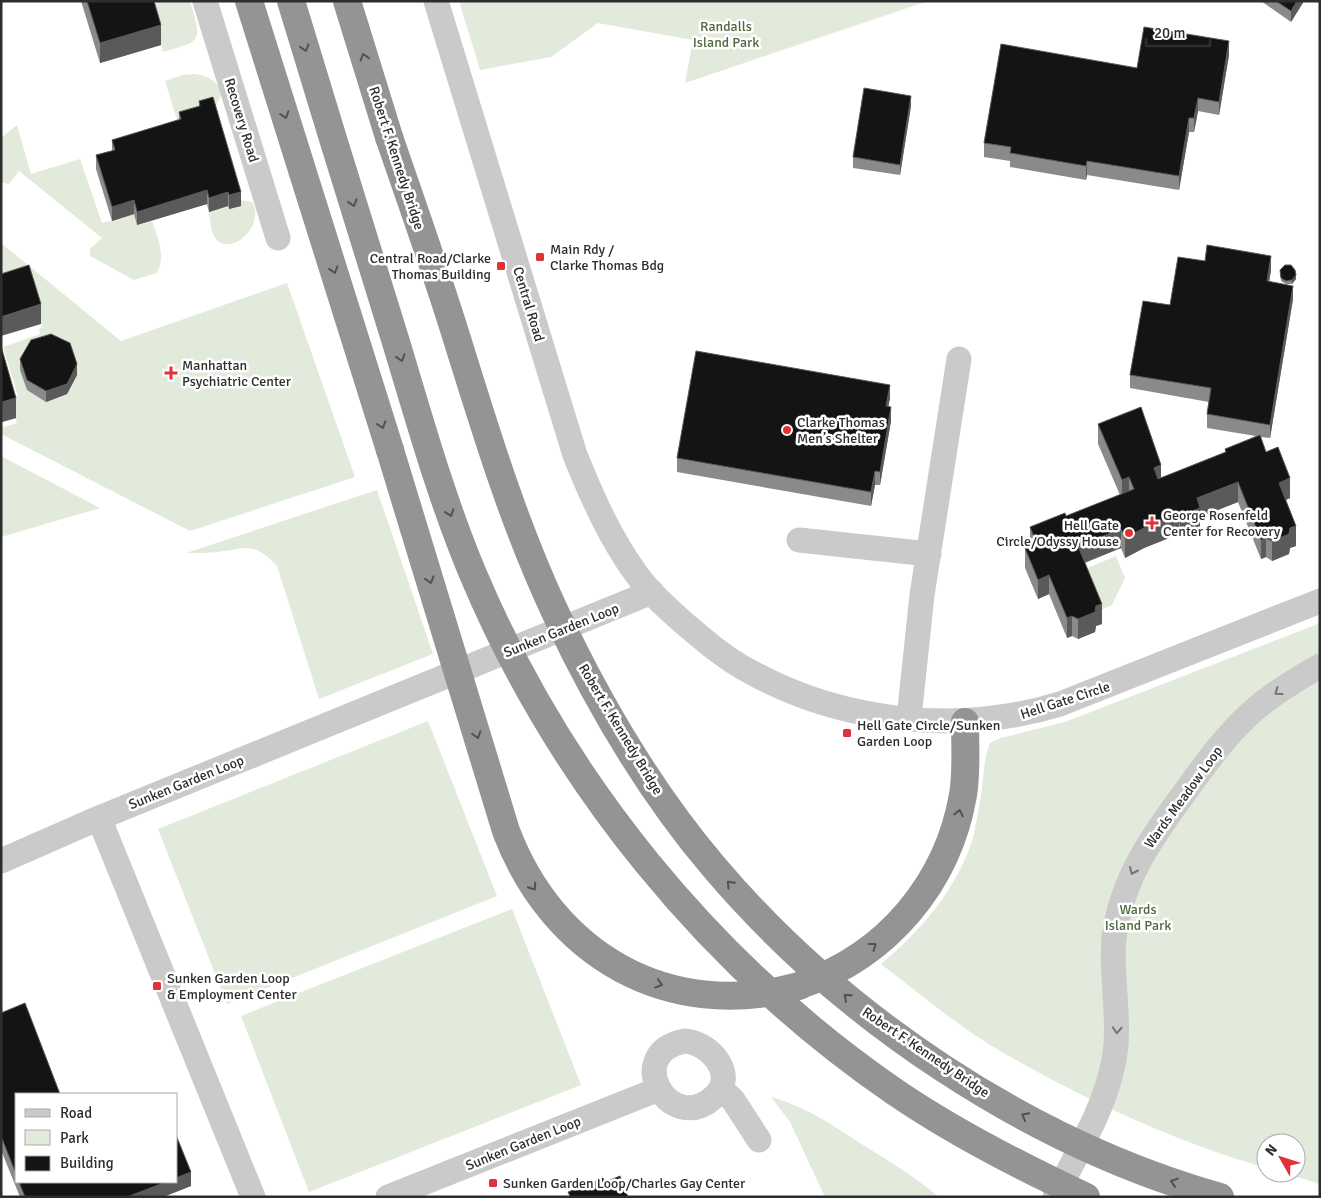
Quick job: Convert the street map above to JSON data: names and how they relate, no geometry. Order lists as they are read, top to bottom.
{
  "streets": {
    "highway": ["Robert F. Kennedy Bridge"],
    "street": [
      "Recovery Road",
      "Central Road",
      "Sunken Garden Loop",
      "Hell Gate Circle",
      "Wards Meadow Loop"
    ]
  },
  "crossings": [
    ["Central Road", "Sunken Garden Loop"],
    ["Central Road", "Hell Gate Circle"],
    ["Sunken Garden Loop", "Hell Gate Circle"]
  ],
  "one_way": ["Wards Meadow Loop"],
  "parks": ["Randalls Island Park", "Wards Island Park"],
  "places": {
    "transit": [
      "Main Rdy / Clarke Thomas Bdg",
      "Central Road/Clarke Thomas Building",
      "Hell Gate Circle/Sunken Garden Loop",
      "Sunken Garden Loop & Employment Center",
      "Sunken Garden Loop/Charles Gay Center"
    ],
    "health": ["Manhattan Psychiatric Center", "George Rosenfeld Center for Recovery"],
    "other": ["Clarke Thomas Men’s Shelter", "Hell Gate Circle/Odyssy House"]
  },
  "legend": ["Road", "Park", "Building"],
  "scale_bar": "20 m",
  "north": "top left"
}
